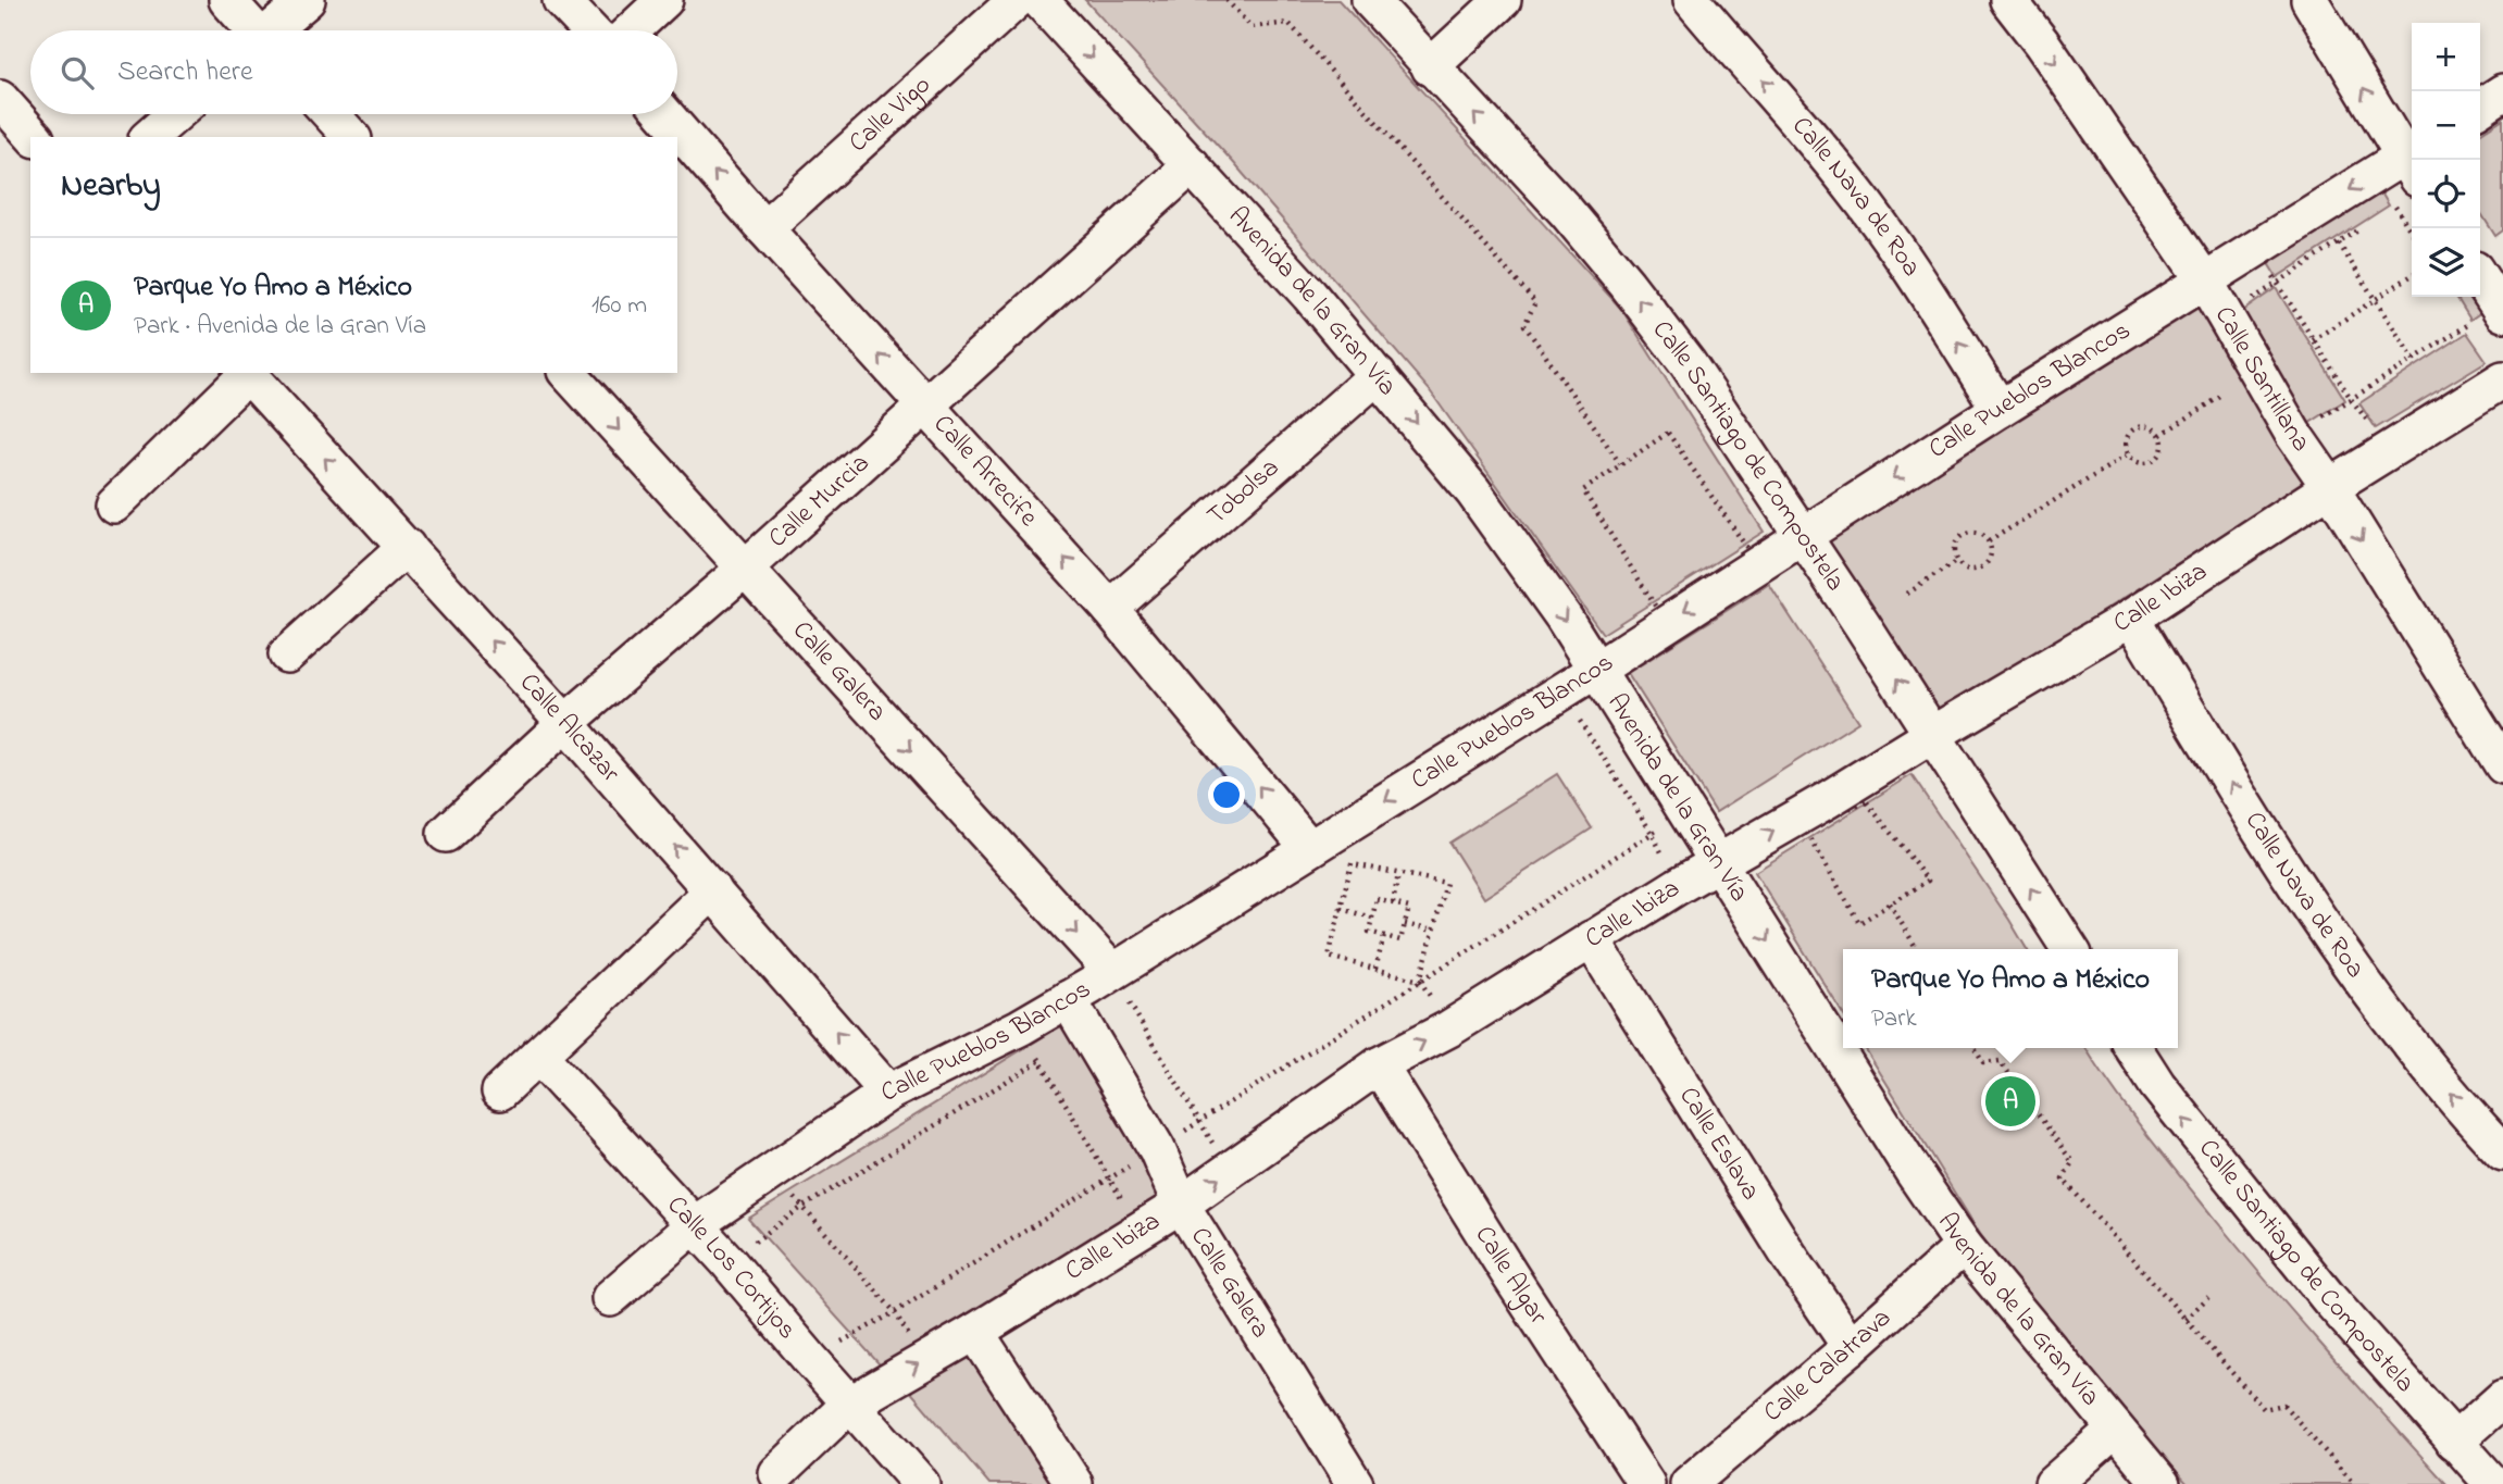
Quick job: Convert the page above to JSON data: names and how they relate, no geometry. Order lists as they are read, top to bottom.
{
  "streets": {
    "street": [
      "Calle Vigo",
      "Calle Nava de Roa",
      "Avenida de la Gran Vía",
      "Calle Santillana",
      "Calle Pueblos Blancos",
      "Calle Santiago de Compostela",
      "Calle Arrecife",
      "Tobolsa",
      "Calle Murcia",
      "Calle Ibiza",
      "Calle Galera",
      "Calle Alcazar",
      "Calle Eslava",
      "Calle Los Cortijos",
      "Calle Algar",
      "Calle Calatrava"
    ]
  },
  "crossings": [
    ["Calle Vigo", "Calle Arrecife"],
    ["Calle Nava de Roa", "Calle Pueblos Blancos"],
    ["Calle Nava de Roa", "Calle Ibiza"],
    ["Avenida de la Gran Vía", "Calle Pueblos Blancos"],
    ["Avenida de la Gran Vía", "Tobolsa"],
    ["Avenida de la Gran Vía", "Calle Murcia"],
    ["Avenida de la Gran Vía", "Calle Ibiza"],
    ["Avenida de la Gran Vía", "Calle Calatrava"],
    ["Calle Santillana", "Calle Pueblos Blancos"],
    ["Calle Santillana", "Calle Ibiza"],
    ["Calle Pueblos Blancos", "Calle Santiago de Compostela"],
    ["Calle Pueblos Blancos", "Calle Arrecife"],
    ["Calle Pueblos Blancos", "Calle Galera"],
    ["Calle Pueblos Blancos", "Calle Alcazar"],
    ["Calle Pueblos Blancos", "Calle Los Cortijos"],
    ["Calle Santiago de Compostela", "Calle Ibiza"],
    ["Calle Arrecife", "Tobolsa"],
    ["Calle Arrecife", "Calle Murcia"],
    ["Calle Murcia", "Calle Galera"],
    ["Calle Murcia", "Calle Alcazar"],
    ["Calle Ibiza", "Calle Galera"],
    ["Calle Ibiza", "Calle Eslava"],
    ["Calle Ibiza", "Calle Los Cortijos"],
    ["Calle Ibiza", "Calle Algar"],
    ["Calle Eslava", "Calle Calatrava"]
  ],
  "one_way": [
    "Calle Nava de Roa",
    "Avenida de la Gran Vía",
    "Calle Santillana",
    "Calle Pueblos Blancos",
    "Calle Santiago de Compostela",
    "Calle Arrecife",
    "Calle Galera",
    "Calle Alcazar"
  ],
  "page": {
    "map_buttons": ["+", "−"],
    "search": "Search here",
    "heading": "Nearby",
    "list": [
      {
        "mark": "A",
        "name": "Parque Yo Amo a México",
        "note": "Park · Avenida de la Gran Vía",
        "value": "160 m"
      }
    ],
    "popup": ["Parque Yo Amo a México", "Park"],
    "pins": "A"
  }
}
